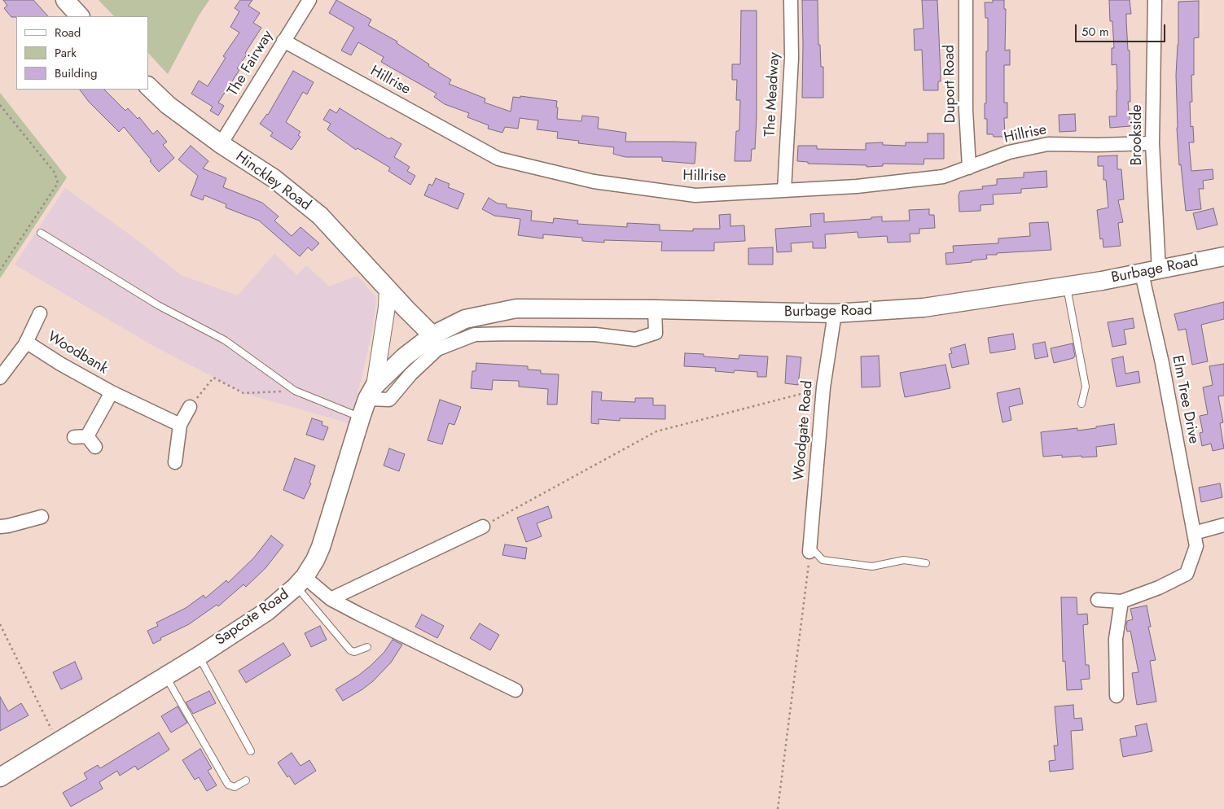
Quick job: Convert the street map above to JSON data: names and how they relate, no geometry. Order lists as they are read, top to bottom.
{
  "streets": {
    "main road": ["Hinckley Road", "Burbage Road", "Sapcote Road"],
    "street": [
      "The Fairway",
      "Hillrise",
      "Duport Road",
      "The Meadway",
      "Brookside",
      "Woodbank",
      "Elm Tree Drive",
      "Woodgate Road"
    ]
  },
  "crossings": [
    ["The Fairway", "Hillrise"],
    ["The Fairway", "Hinckley Road"],
    ["Hillrise", "Duport Road"],
    ["Hillrise", "The Meadway"],
    ["Hillrise", "Brookside"],
    ["Brookside", "Burbage Road"],
    ["Brookside", "Elm Tree Drive"],
    ["Hinckley Road", "Burbage Road"],
    ["Hinckley Road", "Sapcote Road"],
    ["Burbage Road", "Elm Tree Drive"],
    ["Burbage Road", "Woodgate Road"],
    ["Burbage Road", "Sapcote Road"]
  ],
  "legend": ["Road", "Park", "Building"],
  "scale_bar": "50 m"
}
